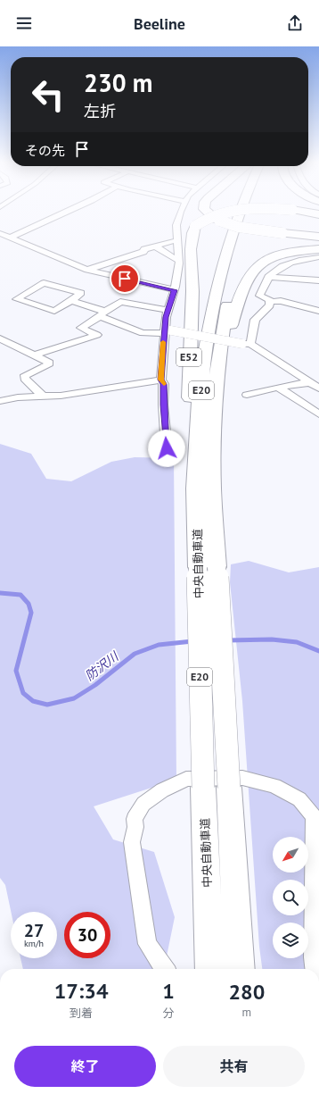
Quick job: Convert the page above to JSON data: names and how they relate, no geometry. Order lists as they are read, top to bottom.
{
  "streets": {
    "highway": ["E52", "E20", "中央自動車道"]
  },
  "crossings": [
    ["E52", "中央自動車道"]
  ],
  "water": ["防沢川"],
  "north": "bottom left",
  "page": {
    "header": "Beeline",
    "turn": ["230 m", "左折"],
    "then": "その先",
    "speed": "27 km/h",
    "limit": "30",
    "eta": [
      "17:34",
      "到着",
      "1",
      "分",
      "280",
      "m"
    ],
    "buttons": ["終了", "共有"]
  }
}
